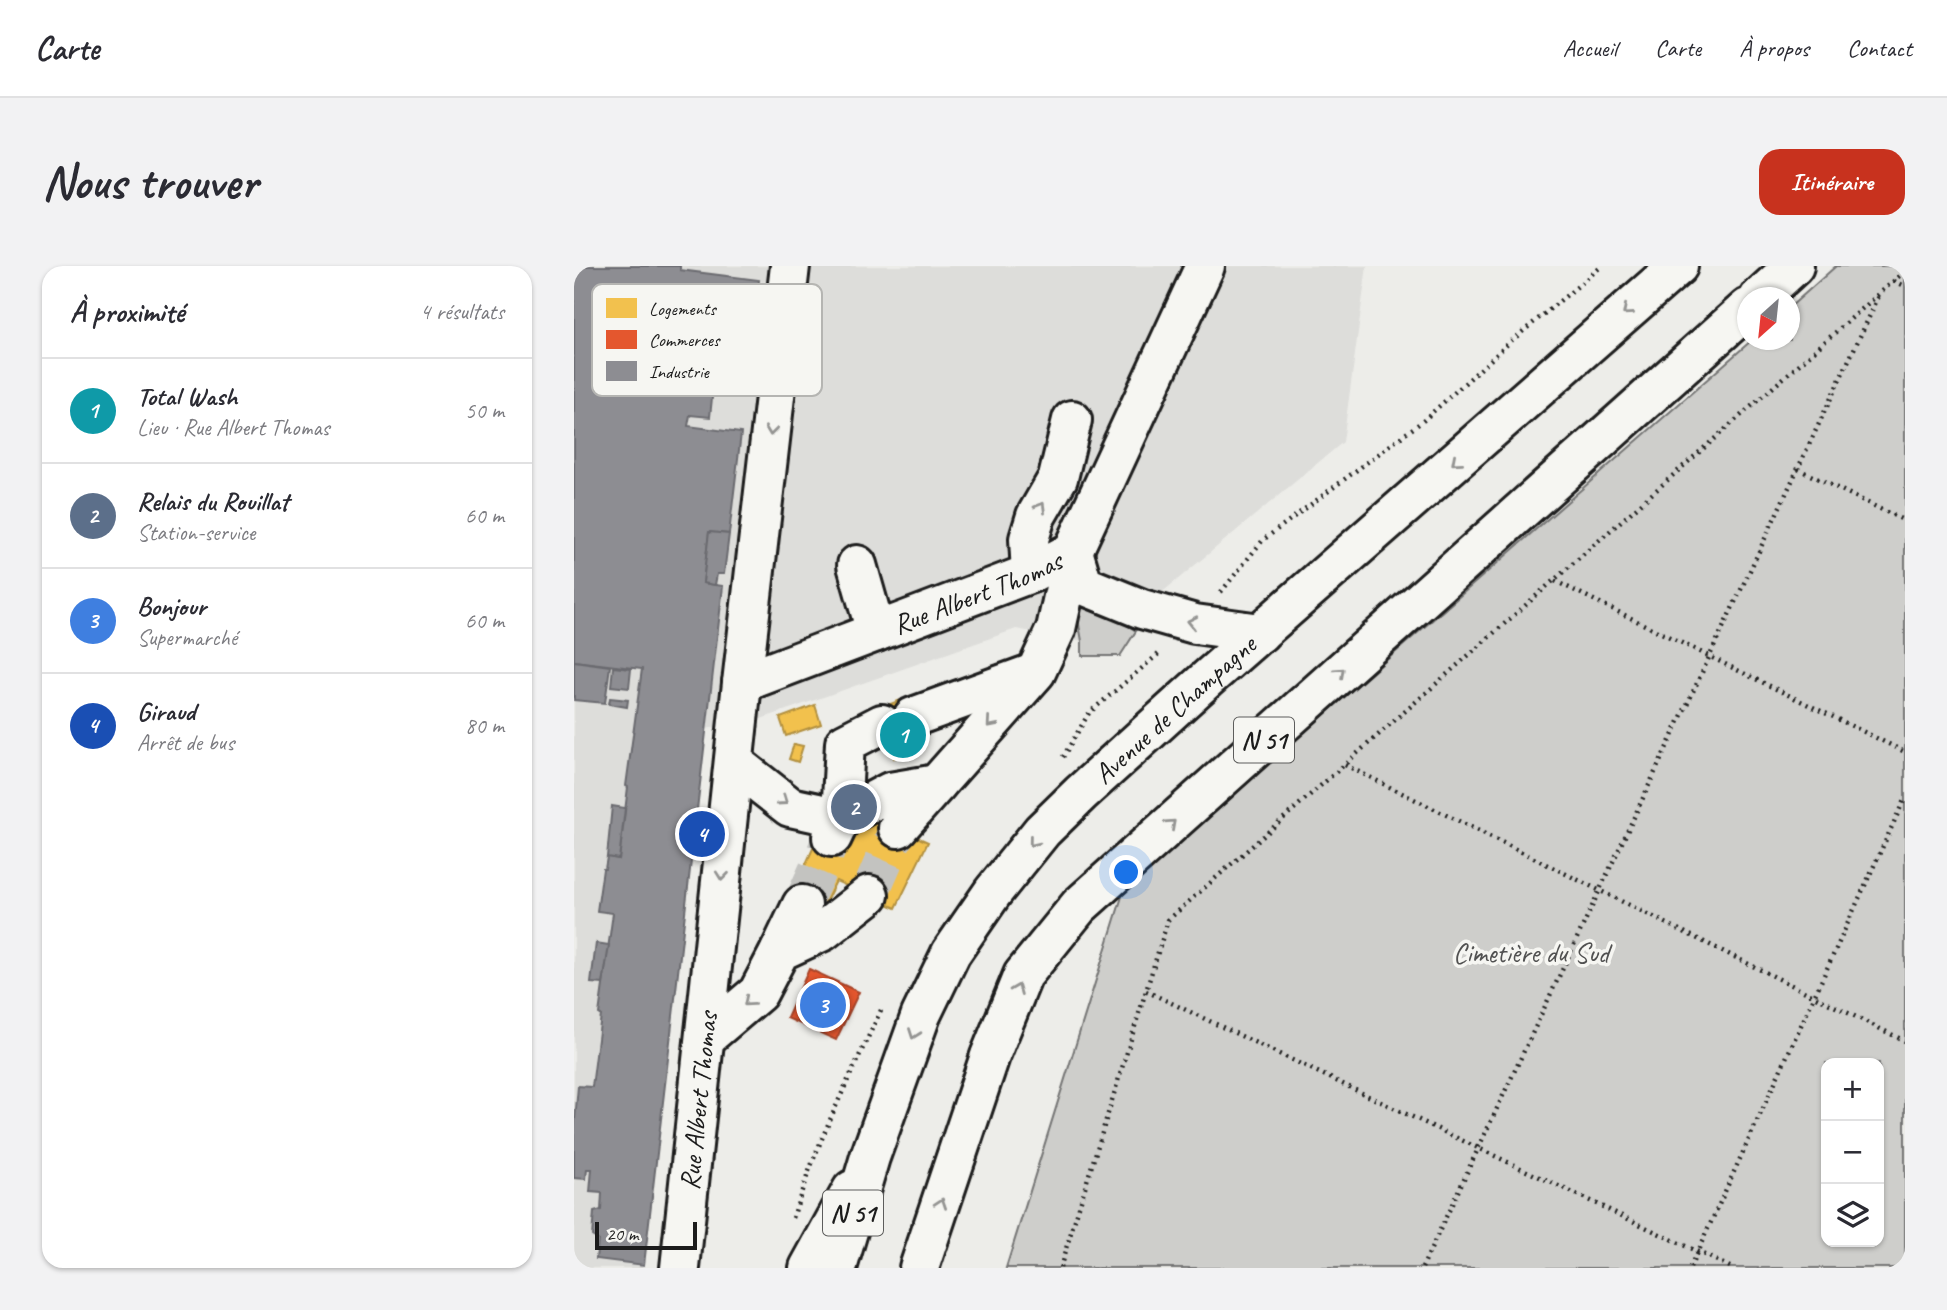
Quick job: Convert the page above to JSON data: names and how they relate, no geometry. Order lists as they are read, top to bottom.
{
  "streets": {
    "main road": ["Rue Albert Thomas", "Avenue de Champagne", "N 51"]
  },
  "parks": ["Cimetière du Sud"],
  "legend": ["Logements", "Commerces", "Industrie"],
  "scale_bar": "20 m",
  "north": "bottom left",
  "page": {
    "header": "Carte",
    "nav": [
      "Accueil",
      "Carte",
      "À propos",
      "Contact"
    ],
    "buttons": "Itinéraire",
    "title": "Nous trouver",
    "heading": ["À proximité", "4 résultats"],
    "list": [
      {
        "mark": "1",
        "name": "Total Wash",
        "note": "Lieu · Rue Albert Thomas",
        "value": "50 m"
      },
      {
        "mark": "2",
        "name": "Relais du Rouillat",
        "note": "Station-service",
        "value": "60 m"
      },
      {
        "mark": "3",
        "name": "Bonjour",
        "note": "Supermarché",
        "value": "60 m"
      },
      {
        "mark": "4",
        "name": "Giraud",
        "note": "Arrêt de bus",
        "value": "80 m"
      }
    ],
    "pins": [
      "1",
      "2",
      "4",
      "3"
    ],
    "map_buttons": ["+", "−"],
    "scale": "20 m"
  }
}
